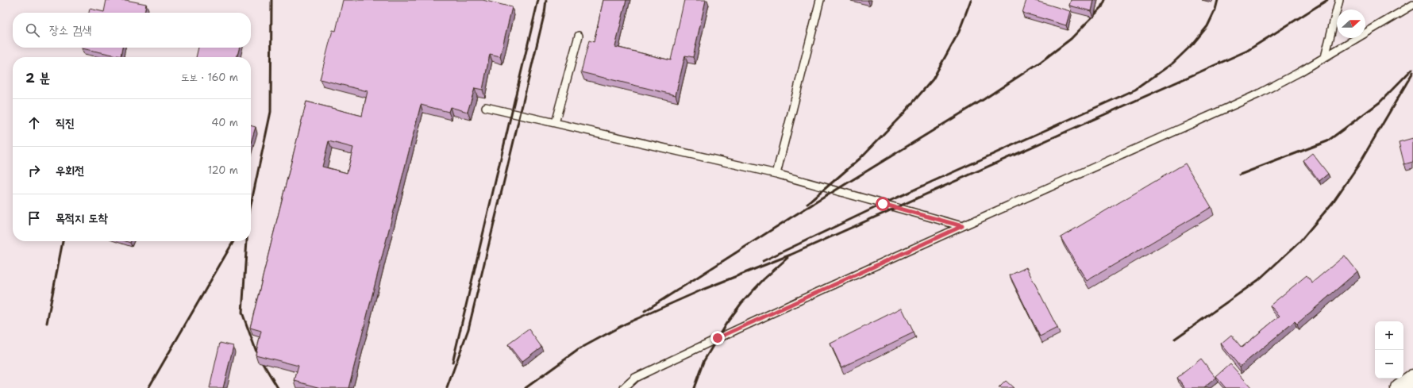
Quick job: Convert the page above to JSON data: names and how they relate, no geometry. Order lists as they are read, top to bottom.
{
  "north": "right",
  "page": {
    "search": "장소 검색",
    "heading": ["2 분", "도보 · 160 m"],
    "list": [
      ["직진", "40 m"],
      ["우회전", "120 m"],
      "목적지 도착"
    ],
    "map_buttons": ["+", "−"]
  }
}
